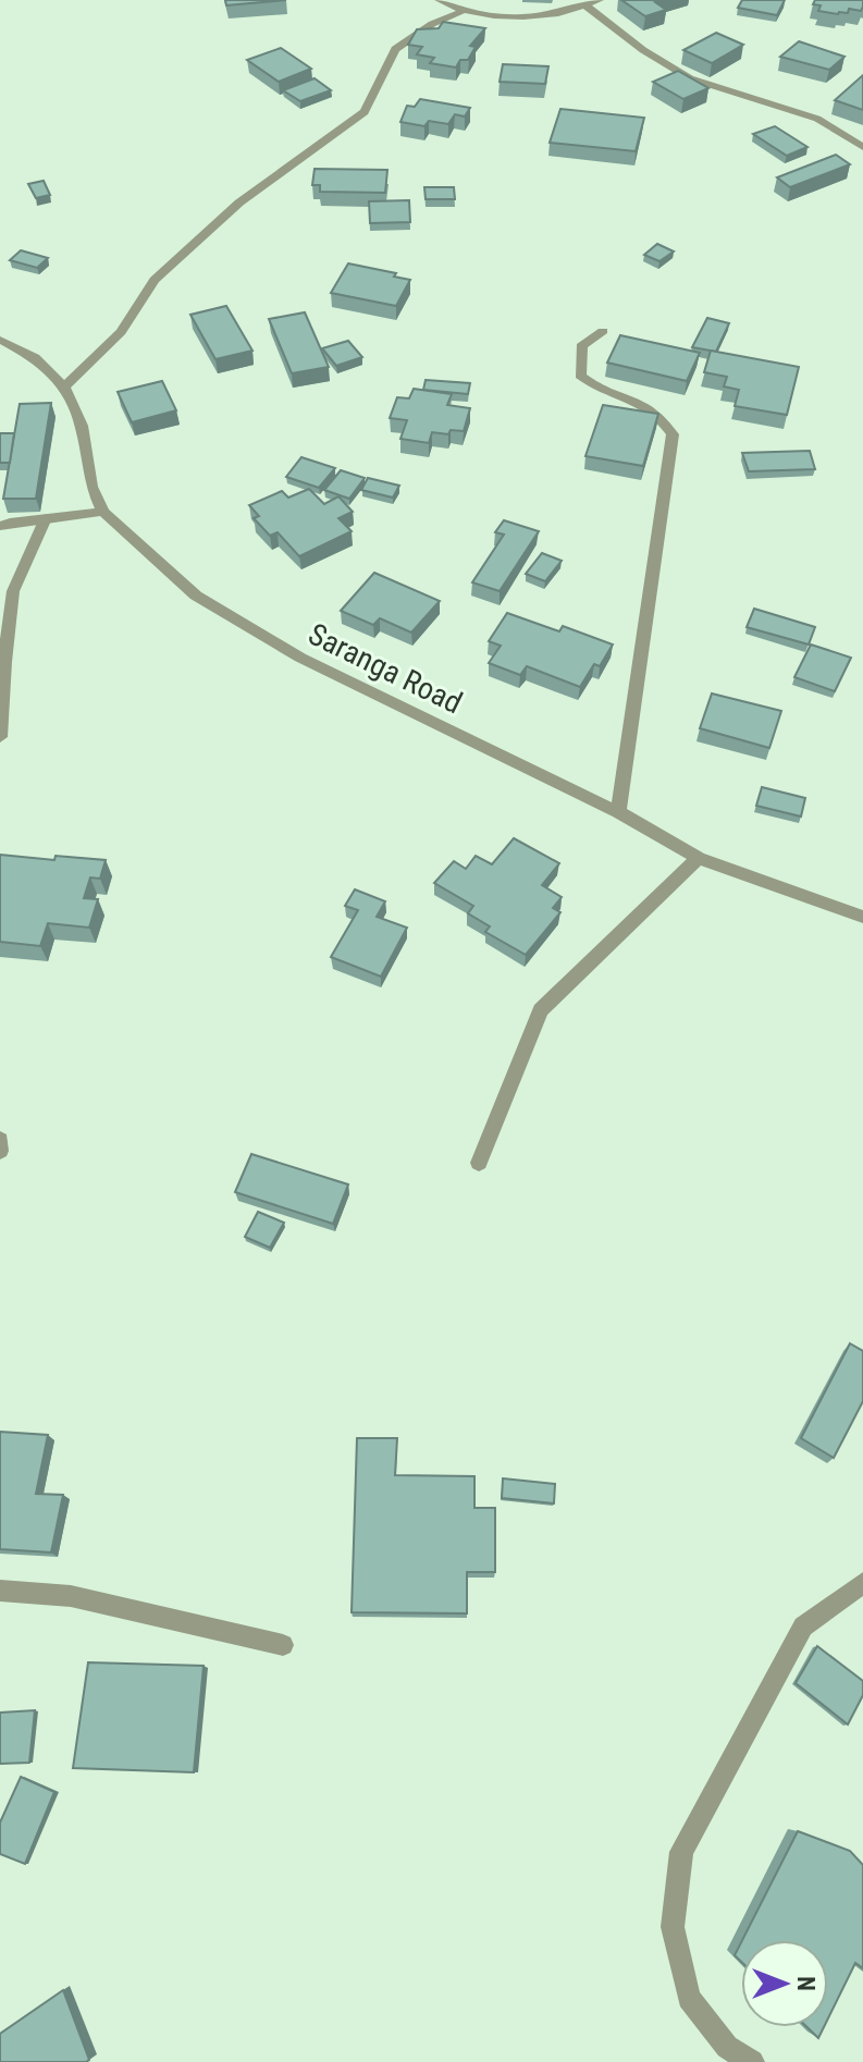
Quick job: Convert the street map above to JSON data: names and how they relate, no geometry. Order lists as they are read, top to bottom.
{
  "streets": {
    "street": ["Saranga Road"]
  },
  "north": "right"
}
